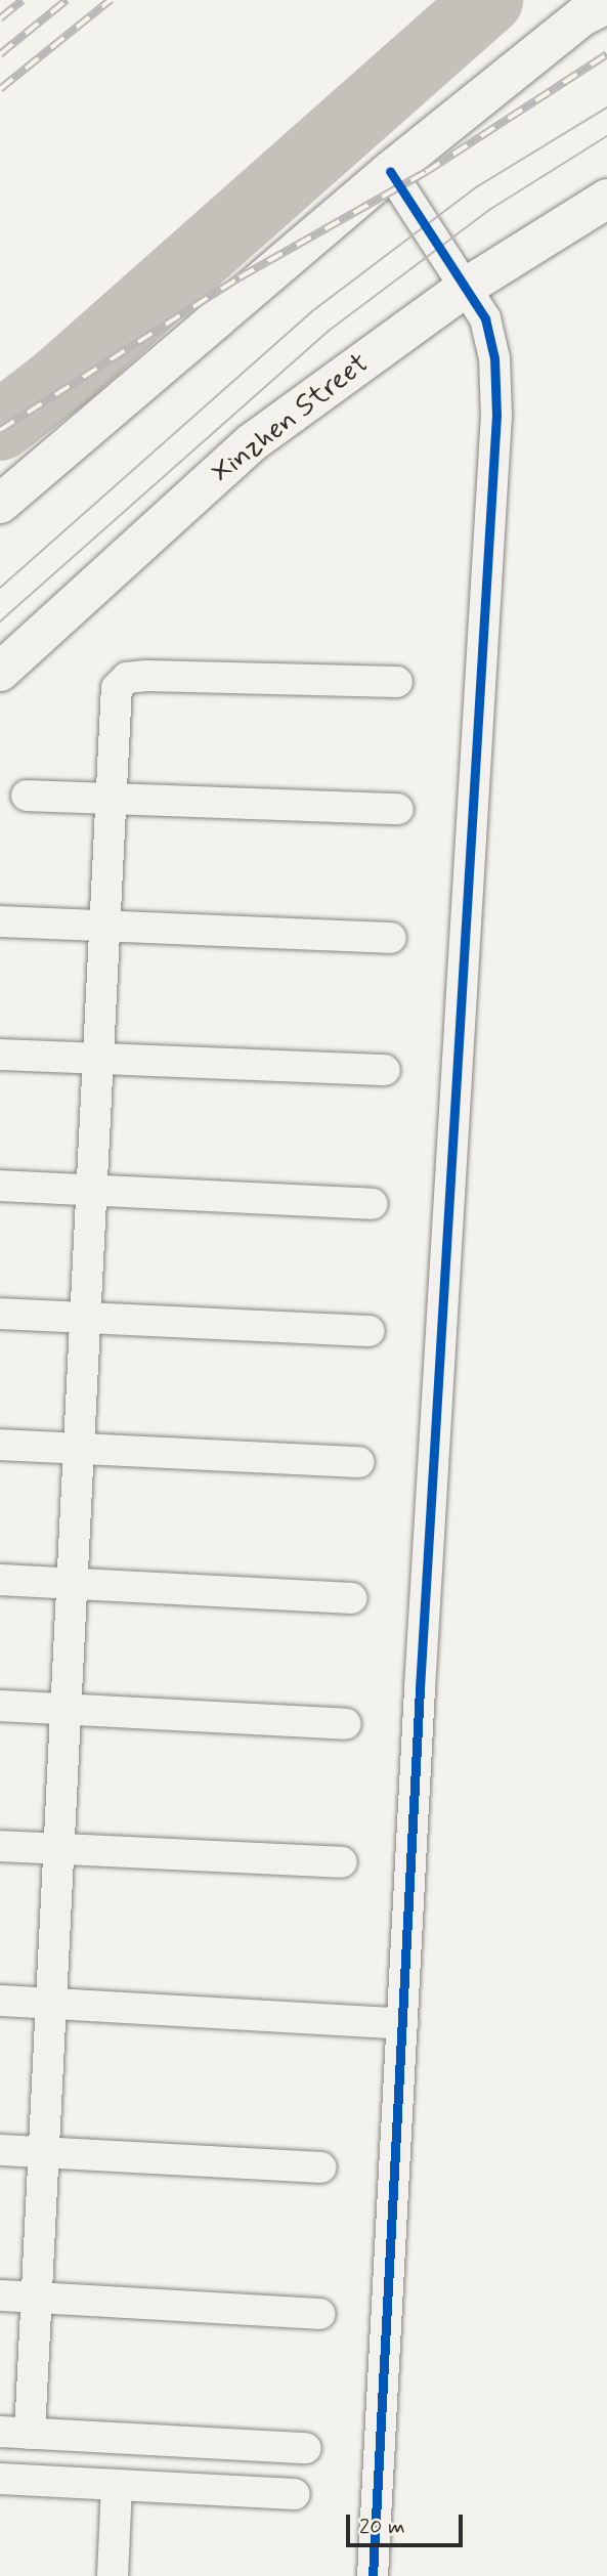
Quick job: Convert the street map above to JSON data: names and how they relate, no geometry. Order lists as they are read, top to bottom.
{
  "streets": {
    "street": ["Xinzhen Street"]
  },
  "scale_bar": "20 m"
}
